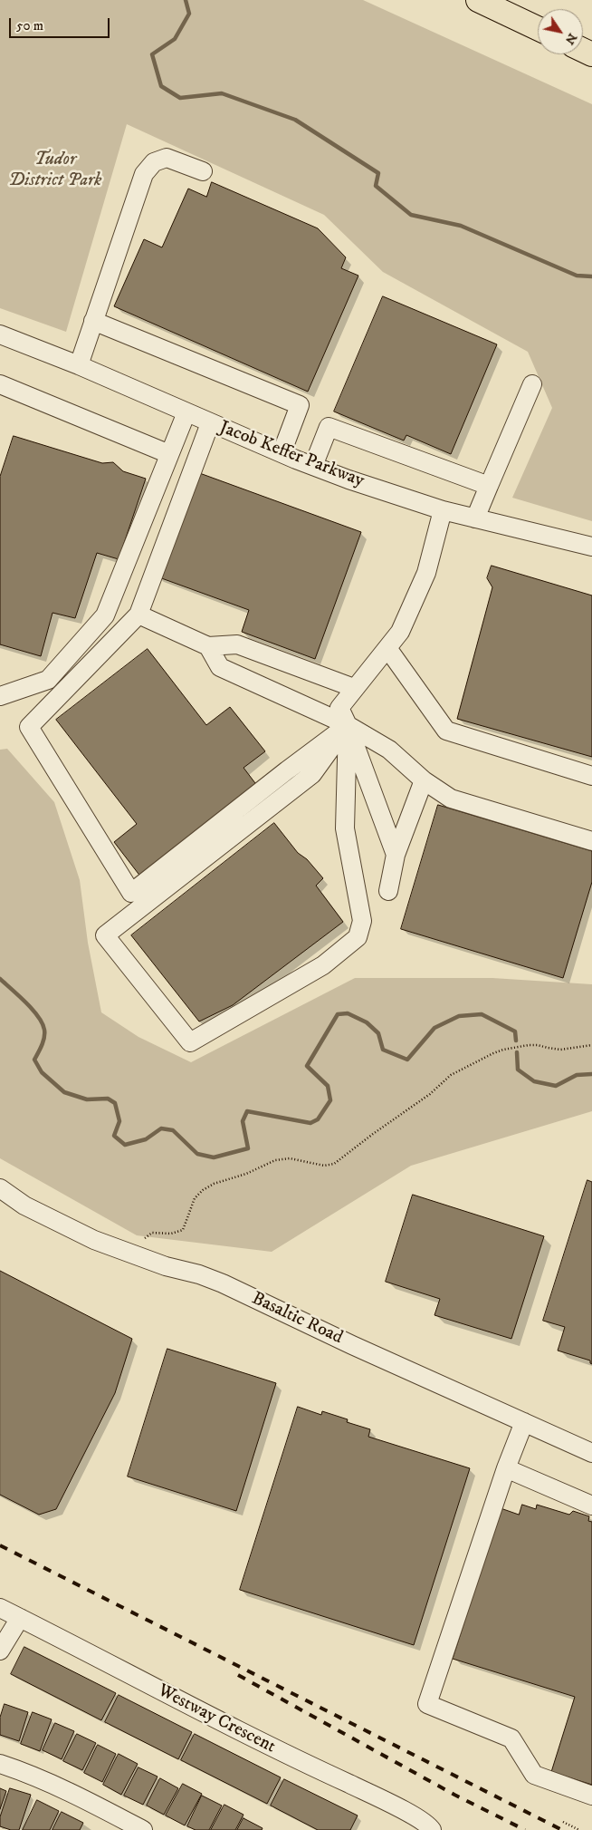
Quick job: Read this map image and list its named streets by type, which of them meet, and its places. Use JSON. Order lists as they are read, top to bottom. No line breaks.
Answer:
{"streets":{"street":["Jacob Keffer Parkway","Basaltic Road","Westway Crescent"]},"parks":["Tudor District Park"],"scale_bar":"50 m","north":"bottom right"}
